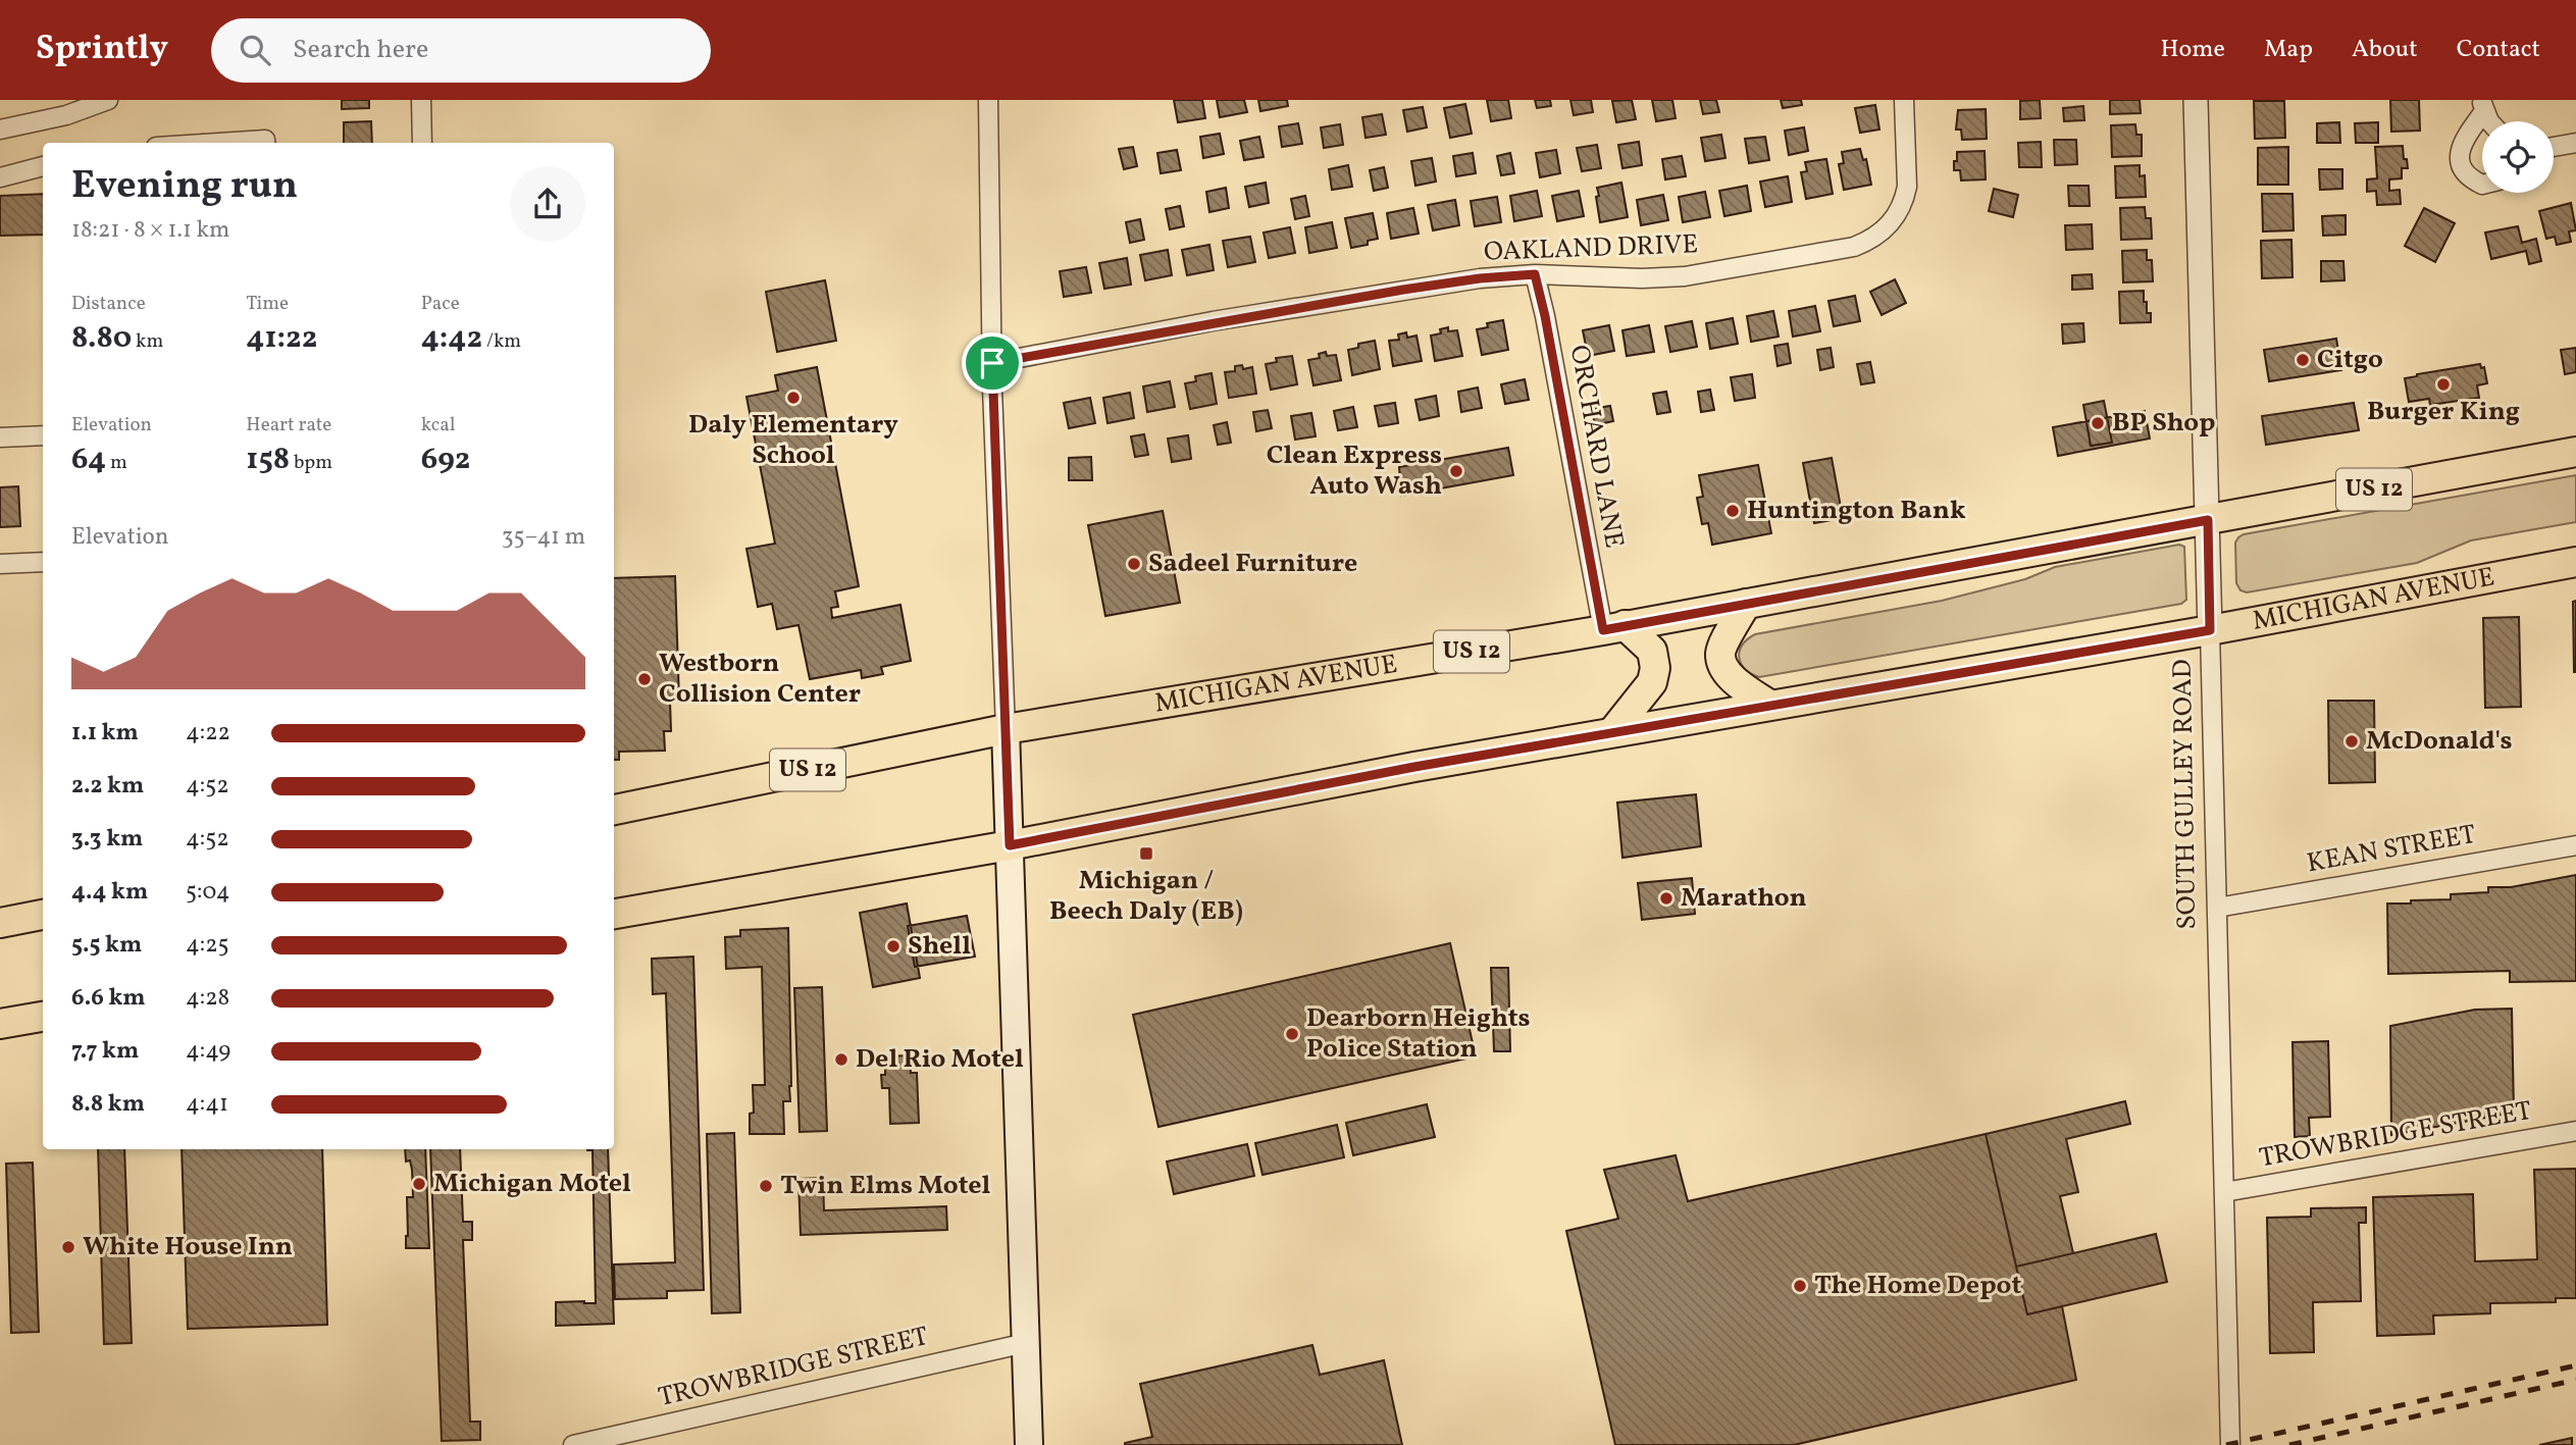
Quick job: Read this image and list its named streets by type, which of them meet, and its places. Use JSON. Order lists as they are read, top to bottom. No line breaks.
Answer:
{"streets":{"main road":["US 12","MICHIGAN AVENUE"],"street":["OAKLAND DRIVE","ORCHARD LANE","SOUTH GULLEY ROAD","KEAN STREET","TROWBRIDGE STREET"]},"crossings":[["OAKLAND DRIVE","ORCHARD LANE"],["ORCHARD LANE","MICHIGAN AVENUE"],["MICHIGAN AVENUE","SOUTH GULLEY ROAD"],["SOUTH GULLEY ROAD","KEAN STREET"],["SOUTH GULLEY ROAD","TROWBRIDGE STREET"]],"places":{"other":["Citgo","Burger King","Daly Elementary School","BP Shop","Clean Express Auto Wash","Huntington Bank","Sadeel Furniture","Westborn Collision Center","McDonald's","Marathon","Shell","Dearborn Heights Police Station","Del Rio Motel","Michigan Motel","Twin Elms Motel","White House Inn","The Home Depot"],"transit":["Michigan / Beech Daly (EB)"]},"page":{"header":"Sprintly","search":"Search here","nav":["Home","Map","About","Contact"],"heading":["Evening run","18:21 · 8 × 1.1 km"],"stats":[["Distance","8.80 km"],["Time","41:22"],["Pace","4:42 /km"],["Elevation","64 m"],["Heart rate","158 bpm"],["kcal","692"]],"chart":["Elevation","35–41 m"],"list":[{"name":"1.1 km","note":"4:22"},{"name":"2.2 km","note":"4:52"},{"name":"3.3 km","note":"4:52"},{"name":"4.4 km","note":"5:04"},{"name":"5.5 km","note":"4:25"},{"name":"6.6 km","note":"4:28"},{"name":"7.7 km","note":"4:49"},{"name":"8.8 km","note":"4:41"}]}}
